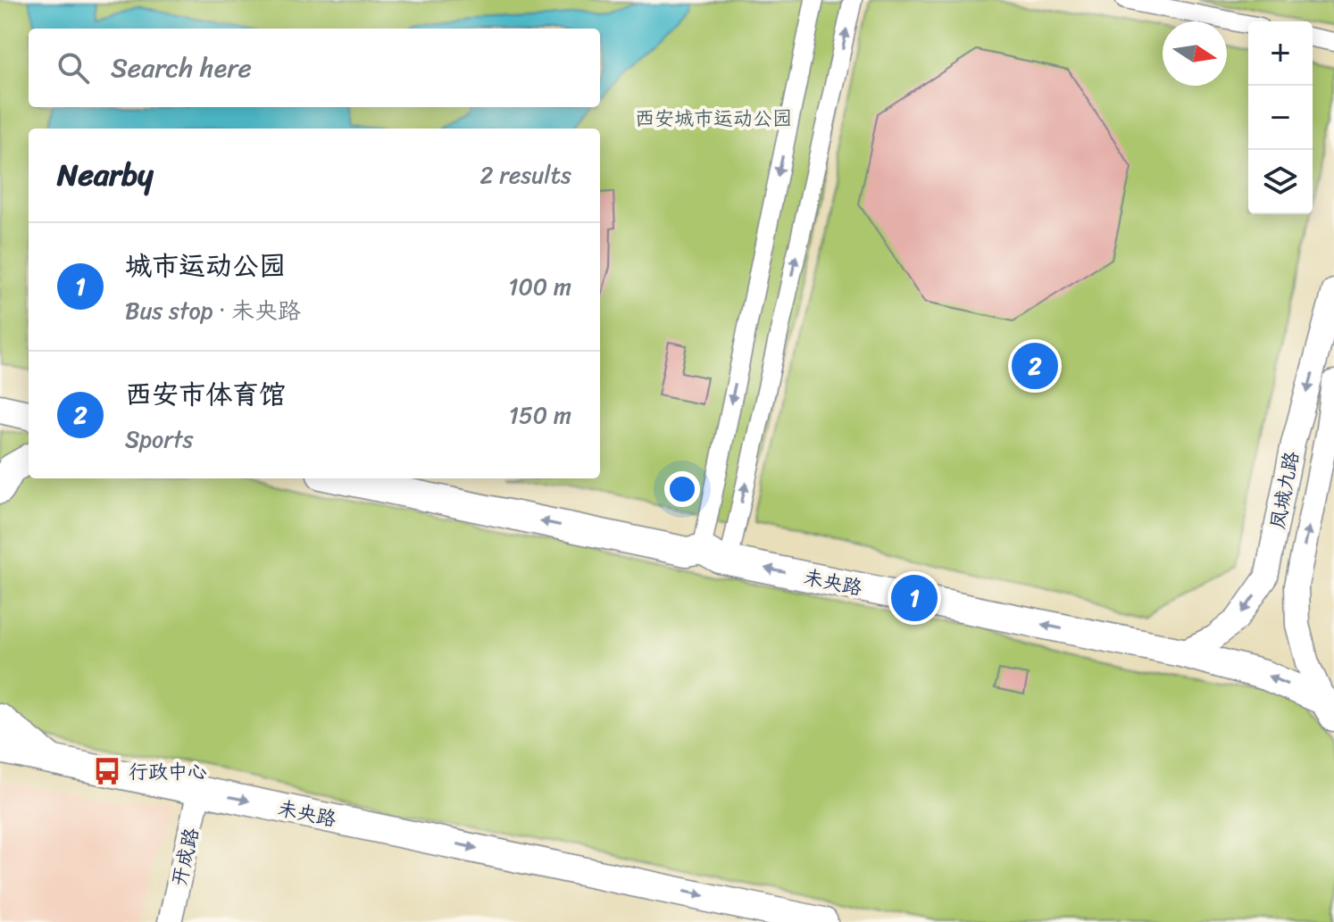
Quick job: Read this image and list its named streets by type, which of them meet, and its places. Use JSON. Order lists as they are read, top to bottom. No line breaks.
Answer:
{"streets":{"main road":["未央路"],"street":["凤城九路","开成路"]},"crossings":[["凤城九路","未央路"],["未央路","开成路"]],"parks":["西安城市运动公园"],"places":{"bus stop":["行政中心"]},"north":"right","page":{"map_buttons":["+","−"],"search":"Search here","heading":["Nearby","2 results"],"list":[{"mark":"1","name":"城市运动公园","note":"Bus stop · 未央路","value":"100 m"},{"mark":"2","name":"西安市体育馆","note":"Sports","value":"150 m"}],"pins":["2","1"]}}
